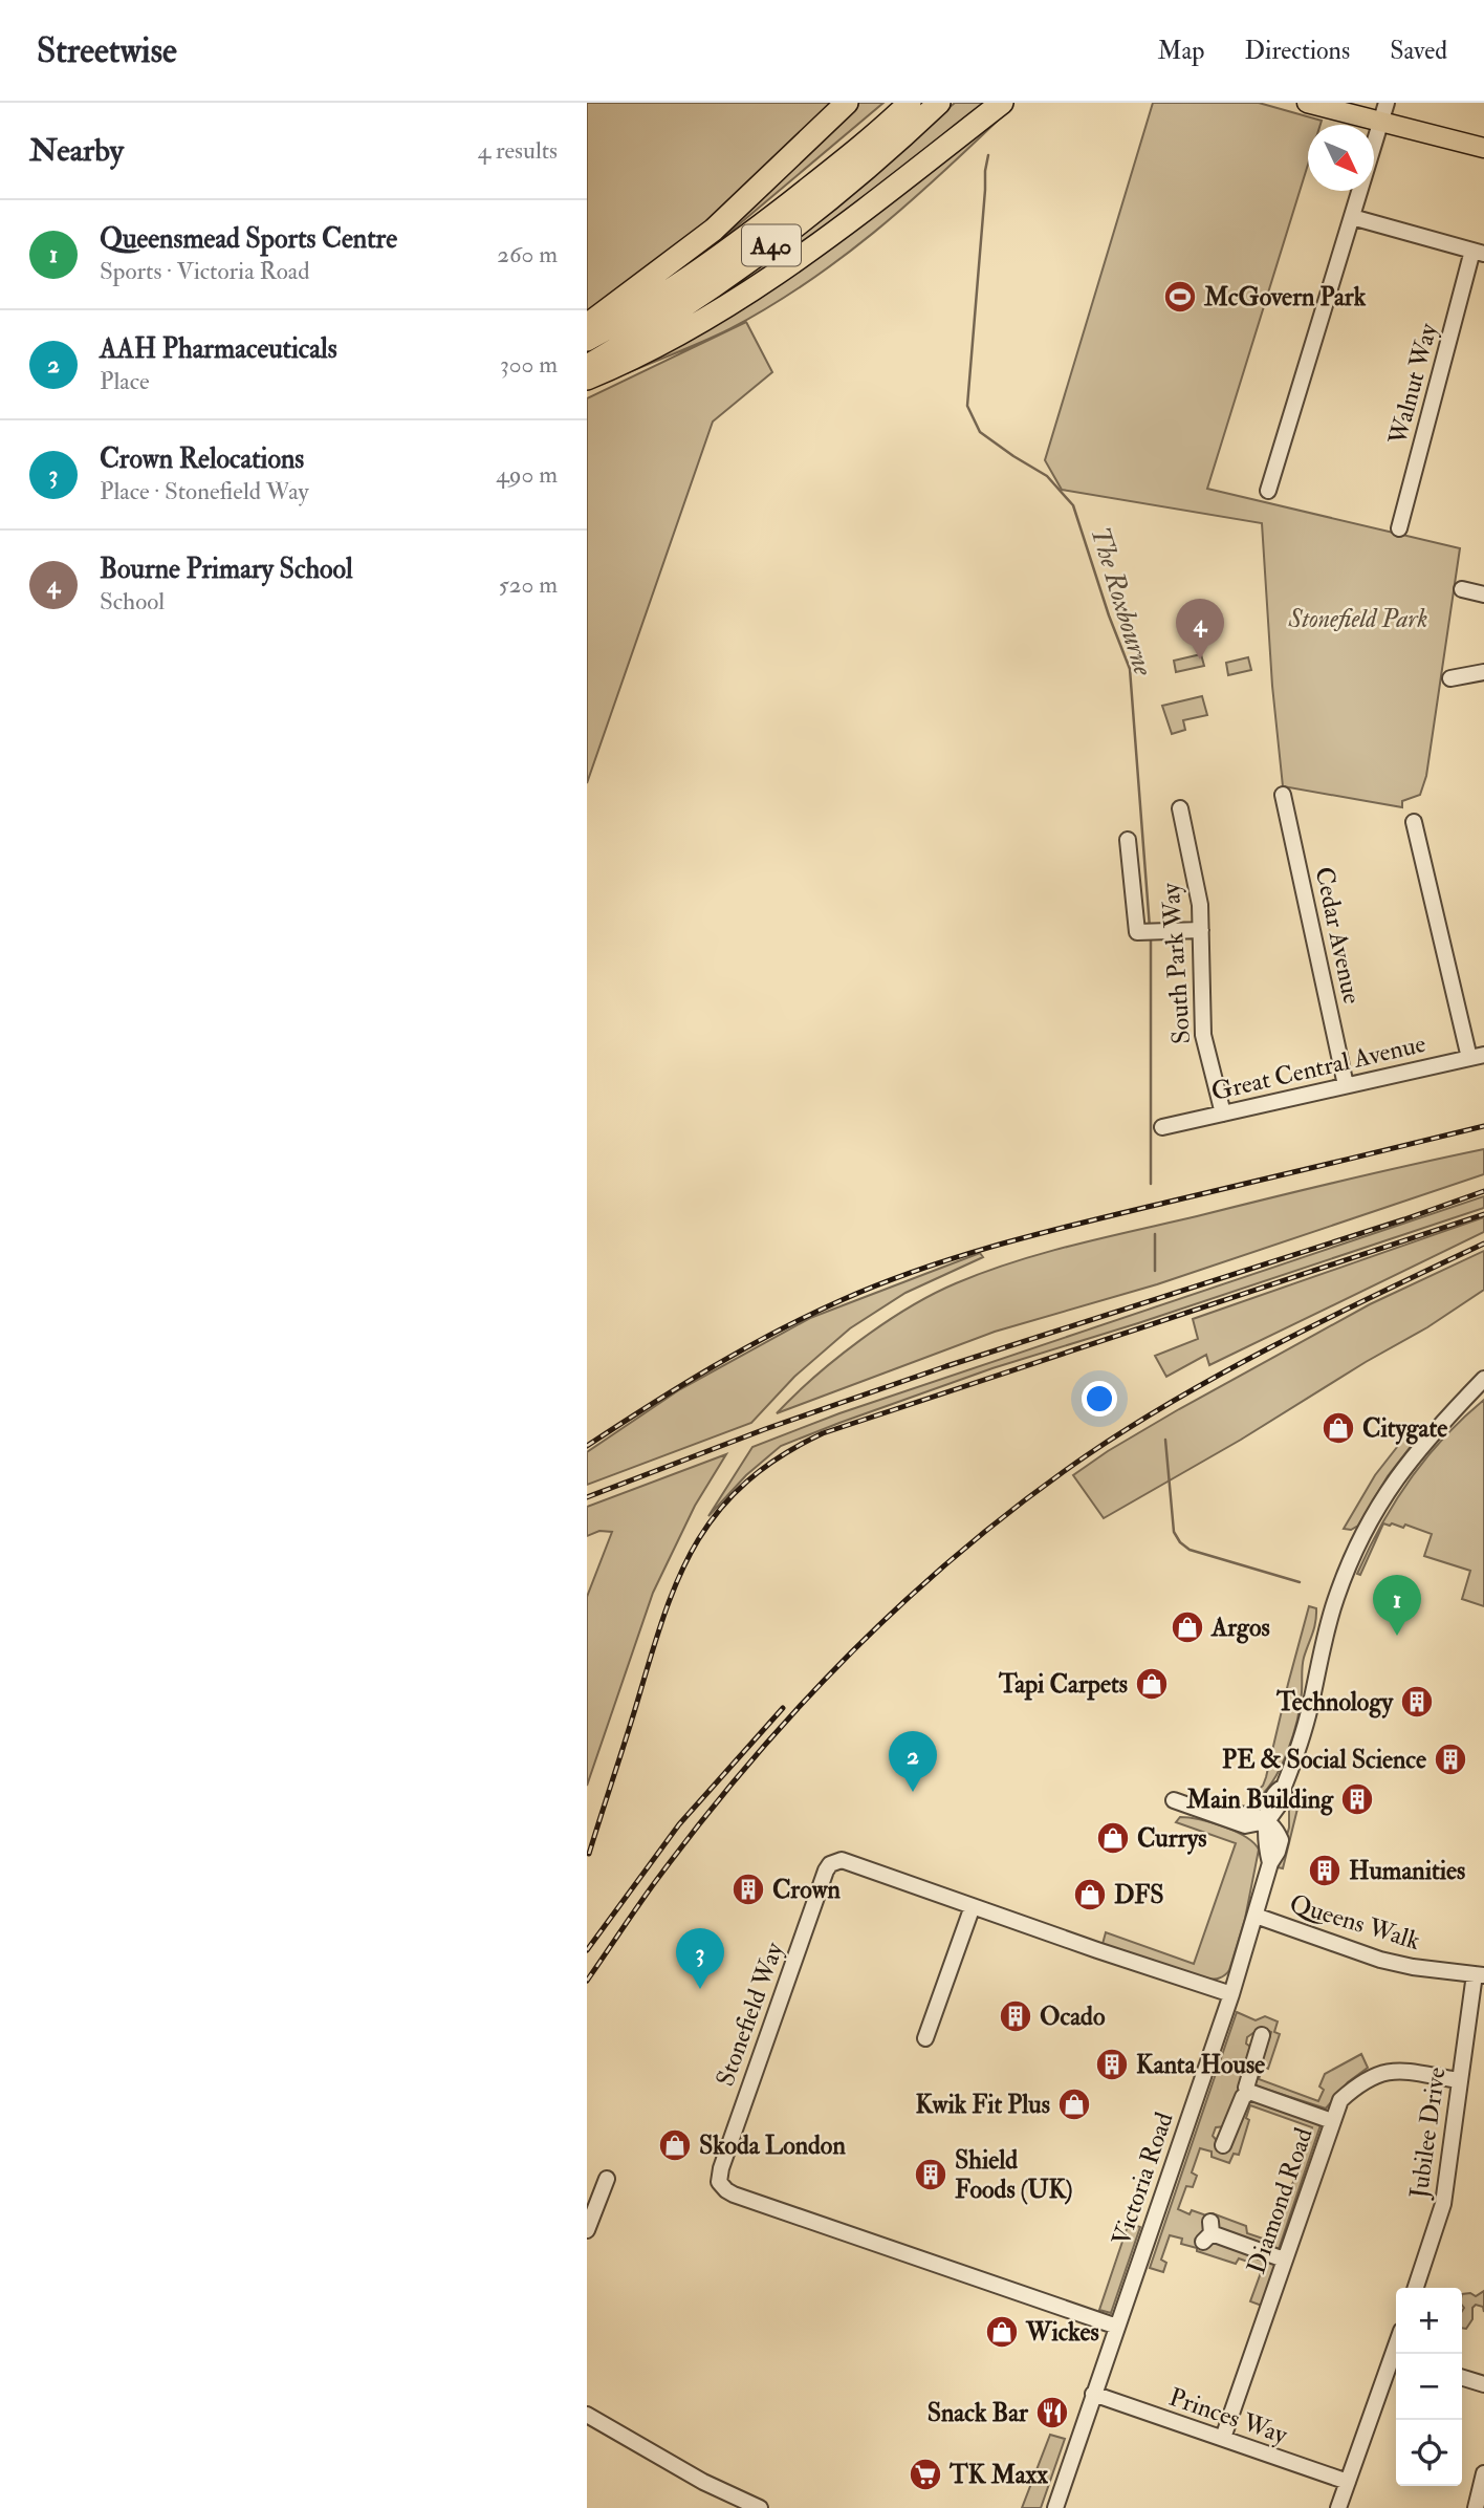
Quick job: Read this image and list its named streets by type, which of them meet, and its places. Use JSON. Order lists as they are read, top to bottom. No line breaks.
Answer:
{"streets":{"highway":["A40"],"street":["Walnut Way","Cedar Avenue","South Park Way","Great Central Avenue","Queens Walk","Stonefield Way","Jubilee Drive","Victoria Road","Diamond Road","Princes Way"]},"crossings":[["Cedar Avenue","Great Central Avenue"],["South Park Way","Great Central Avenue"],["Queens Walk","Jubilee Drive"],["Queens Walk","Victoria Road"],["Stonefield Way","Victoria Road"],["Jubilee Drive","Diamond Road"],["Victoria Road","Princes Way"],["Diamond Road","Princes Way"]],"water":["The Roxbourne"],"parks":["Stonefield Park"],"places":{"sports":["McGovern Park"],"shop":["Citygate","Argos","Tapi Carpets","Currys","DFS","Kwik Fit Plus","Skoda London","Wickes"],"building":["Technology","PE & Social Science","Main Building","Humanities","Crown","Ocado","Kanta House","Shield Foods (UK)"],"restaurant":["Snack Bar"],"supermarket":["TK Maxx"]},"north":"bottom right","page":{"header":"Streetwise","nav":["Map","Directions","Saved"],"heading":["Nearby","4 results"],"list":[{"mark":"1","name":"Queensmead Sports Centre","note":"Sports · Victoria Road","value":"260 m"},{"mark":"2","name":"AAH Pharmaceuticals","note":"Place","value":"300 m"},{"mark":"3","name":"Crown Relocations","note":"Place · Stonefield Way","value":"490 m"},{"mark":"4","name":"Bourne Primary School","note":"School","value":"520 m"}],"pins":["4","1","2","3"],"map_buttons":["+","−"]}}
